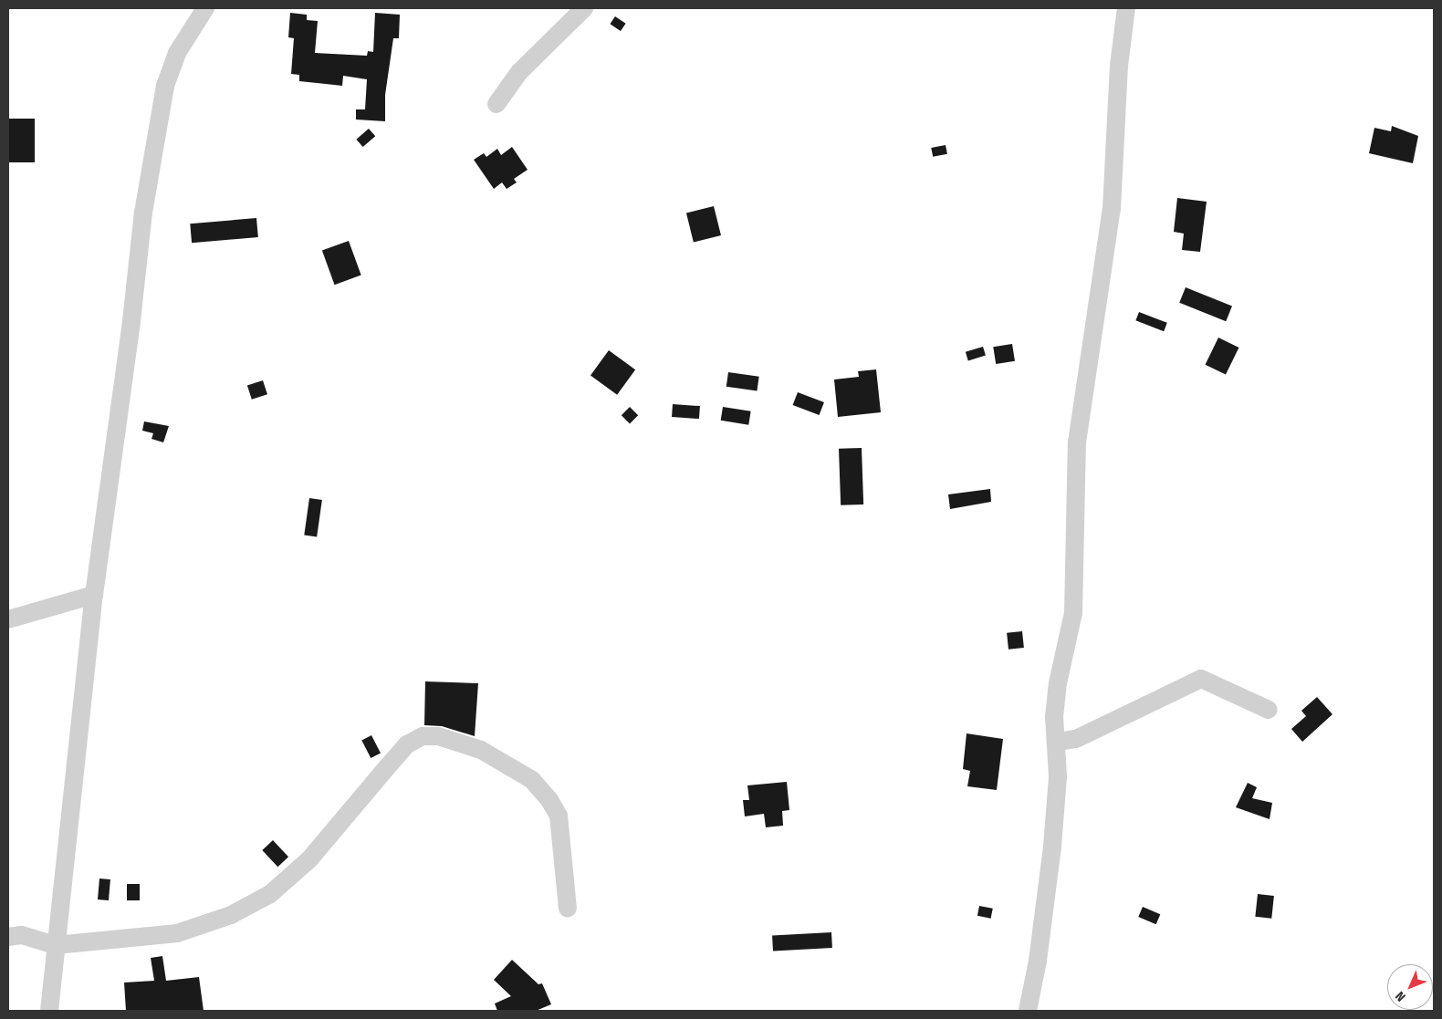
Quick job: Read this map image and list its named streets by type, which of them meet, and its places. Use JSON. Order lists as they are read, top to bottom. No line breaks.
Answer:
{"north":"bottom left"}
